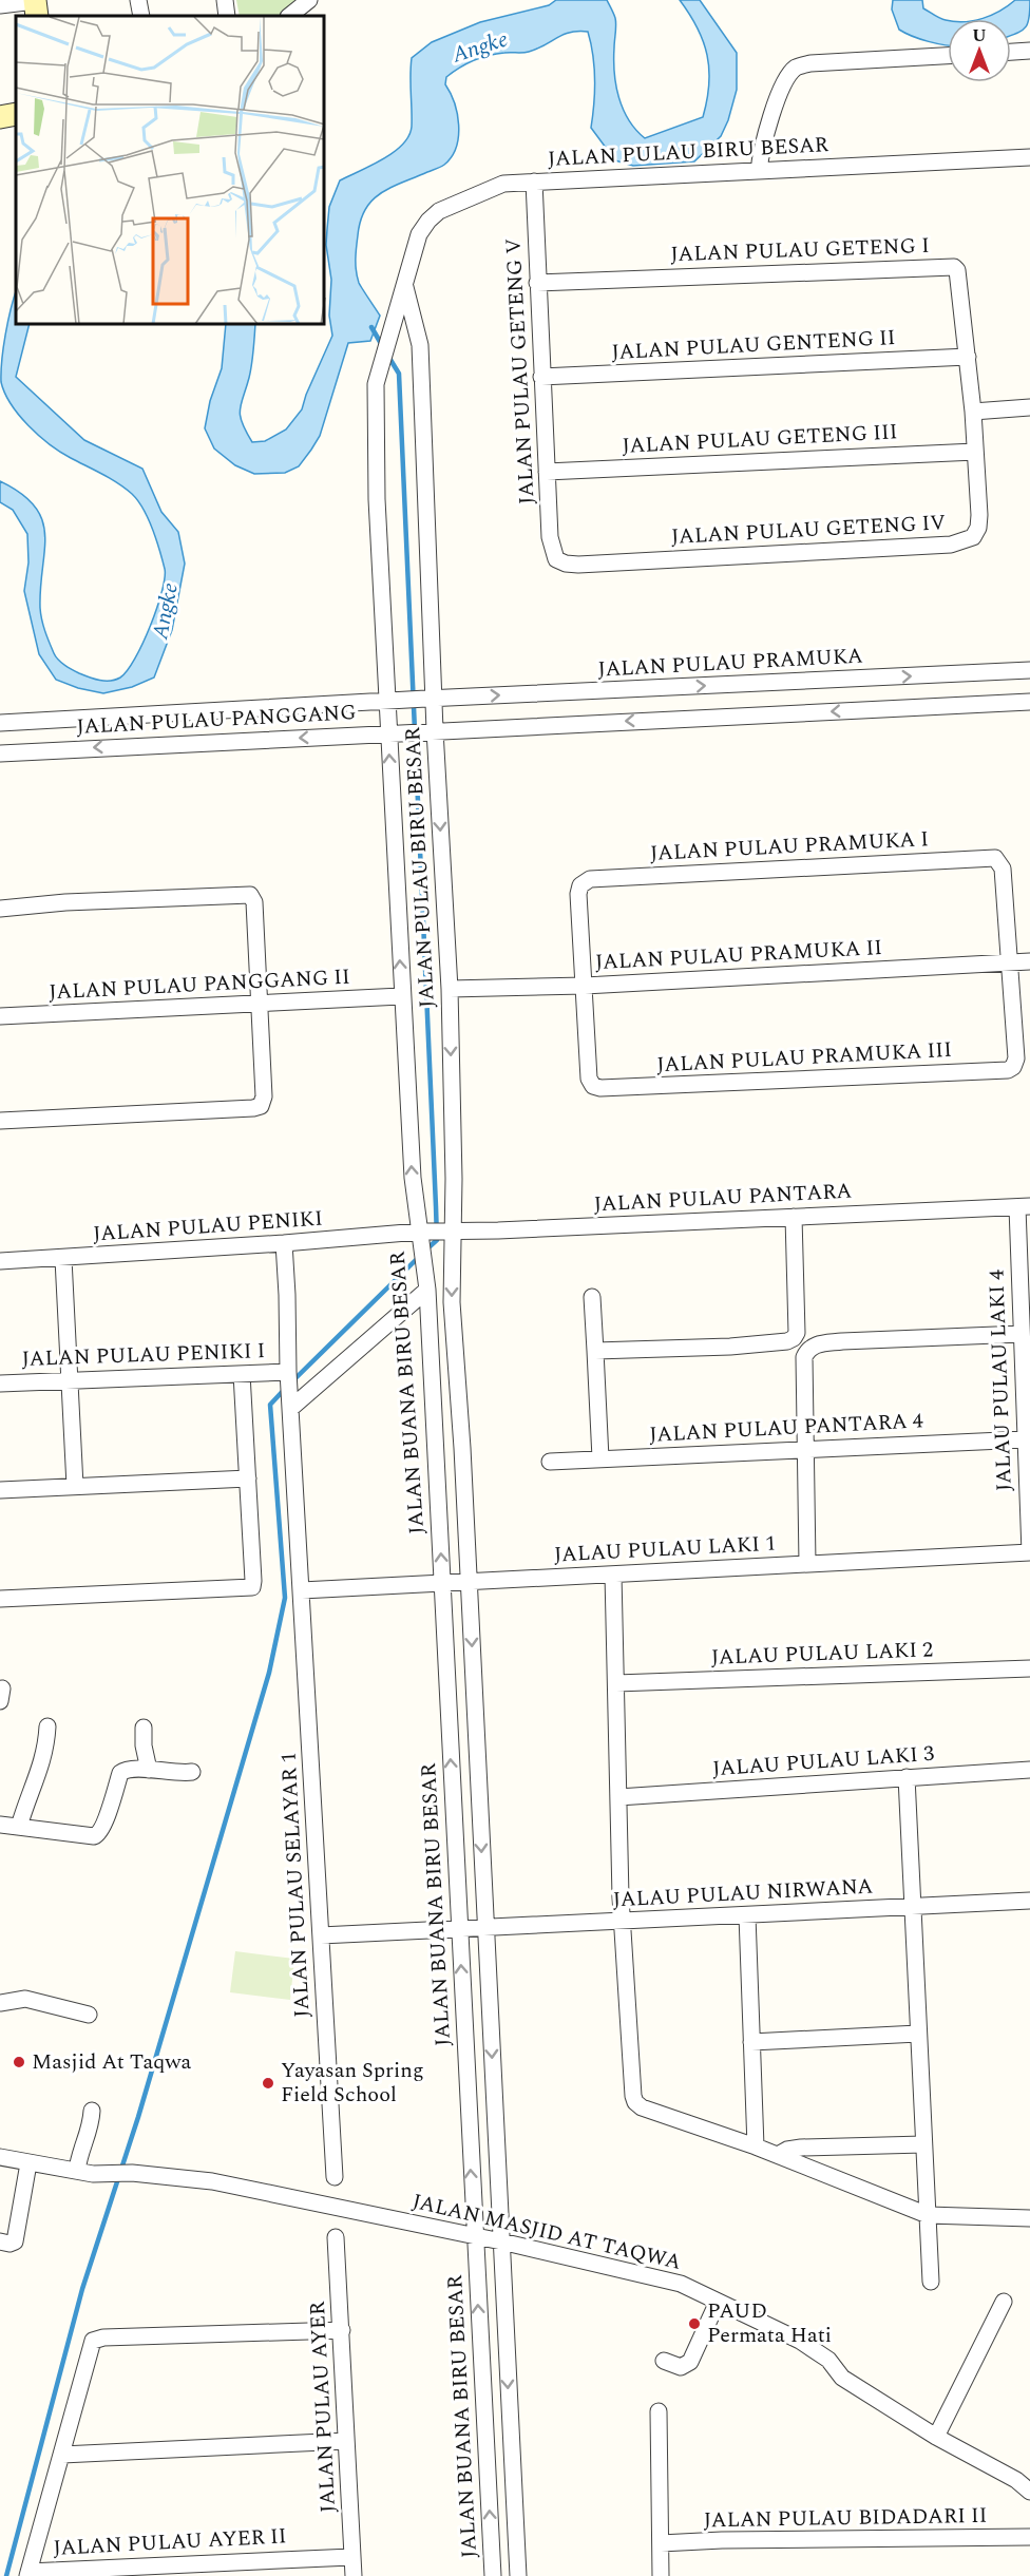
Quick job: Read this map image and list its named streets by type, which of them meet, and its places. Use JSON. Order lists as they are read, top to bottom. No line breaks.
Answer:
{"streets":{"street":["JALAN PULAU BIRU BESAR","JALAN PULAU GETENG I","JALAN PULAU GENTENG II","JALAN PULAU GETENG V","JALAN PULAU GETENG III","JALAN PULAU GETENG IV","JALAN PULAU PRAMUKA","JALAN PULAU PANGGANG","JALAN PULAU PRAMUKA I","JALAN PULAU PRAMUKA II","JALAN PULAU PANGGANG II","JALAN PULAU PRAMUKA III","JALAN PULAU PANTARA","JALAN PULAU PENIKI","JALAN PULAU PENIKI I","JALAU PULAU LAKI 4","JALAN BUANA BIRU BESAR","JALAN PULAU PANTARA 4","JALAU PULAU LAKI 1","JALAU PULAU LAKI 2","JALAU PULAU LAKI 3","JALAN PULAU SELAYAR 1","JALAU PULAU NIRWANA","JALAN MASJID AT TAQWA","JALAN PULAU AYER","JALAN PULAU BIDADARI II","JALAN PULAU AYER II"]},"crossings":[["JALAN PULAU BIRU BESAR","JALAN PULAU GETENG V"],["JALAN PULAU BIRU BESAR","JALAN PULAU PRAMUKA"],["JALAN PULAU BIRU BESAR","JALAN PULAU PANGGANG"],["JALAN PULAU BIRU BESAR","JALAN PULAU PRAMUKA II"],["JALAN PULAU BIRU BESAR","JALAN PULAU PANGGANG II"],["JALAN PULAU BIRU BESAR","JALAN PULAU PANTARA"],["JALAN PULAU BIRU BESAR","JALAN PULAU PENIKI"],["JALAN PULAU BIRU BESAR","JALAN BUANA BIRU BESAR"],["JALAN PULAU BIRU BESAR","JALAU PULAU LAKI 1"],["JALAN PULAU GETENG I","JALAN PULAU GENTENG II"],["JALAN PULAU GETENG I","JALAN PULAU GETENG V"],["JALAN PULAU GETENG I","JALAN PULAU GETENG IV"],["JALAN PULAU GENTENG II","JALAN PULAU GETENG V"],["JALAN PULAU GETENG V","JALAN PULAU GETENG III"],["JALAN PULAU GETENG V","JALAN PULAU GETENG IV"],["JALAN PULAU GETENG III","JALAN PULAU GETENG IV"],["JALAN PULAU PRAMUKA","JALAN PULAU PANGGANG"],["JALAN PULAU PRAMUKA I","JALAN PULAU PRAMUKA II"],["JALAN PULAU PRAMUKA I","JALAN PULAU PRAMUKA III"],["JALAN PULAU PRAMUKA II","JALAN PULAU PRAMUKA III"],["JALAN PULAU PANTARA","JALAN PULAU PENIKI"],["JALAN PULAU PANTARA","JALAU PULAU LAKI 4"],["JALAN PULAU PANTARA","JALAN BUANA BIRU BESAR"],["JALAN PULAU PENIKI","JALAN BUANA BIRU BESAR"],["JALAN PULAU PENIKI","JALAN PULAU SELAYAR 1"],["JALAN PULAU PENIKI I","JALAN PULAU SELAYAR 1"],["JALAU PULAU LAKI 4","JALAN PULAU PANTARA 4"],["JALAU PULAU LAKI 4","JALAU PULAU LAKI 1"],["JALAN BUANA BIRU BESAR","JALAU PULAU LAKI 1"],["JALAN BUANA BIRU BESAR","JALAU PULAU NIRWANA"],["JALAN BUANA BIRU BESAR","JALAN MASJID AT TAQWA"],["JALAU PULAU LAKI 1","JALAN PULAU SELAYAR 1"],["JALAN PULAU SELAYAR 1","JALAU PULAU NIRWANA"],["JALAN PULAU AYER","JALAN PULAU AYER II"]],"water":["Angke"],"places":["Masjid At Taqwa","Yayasan Spring Field School","PAUD Permata Hati"],"north":"top"}
